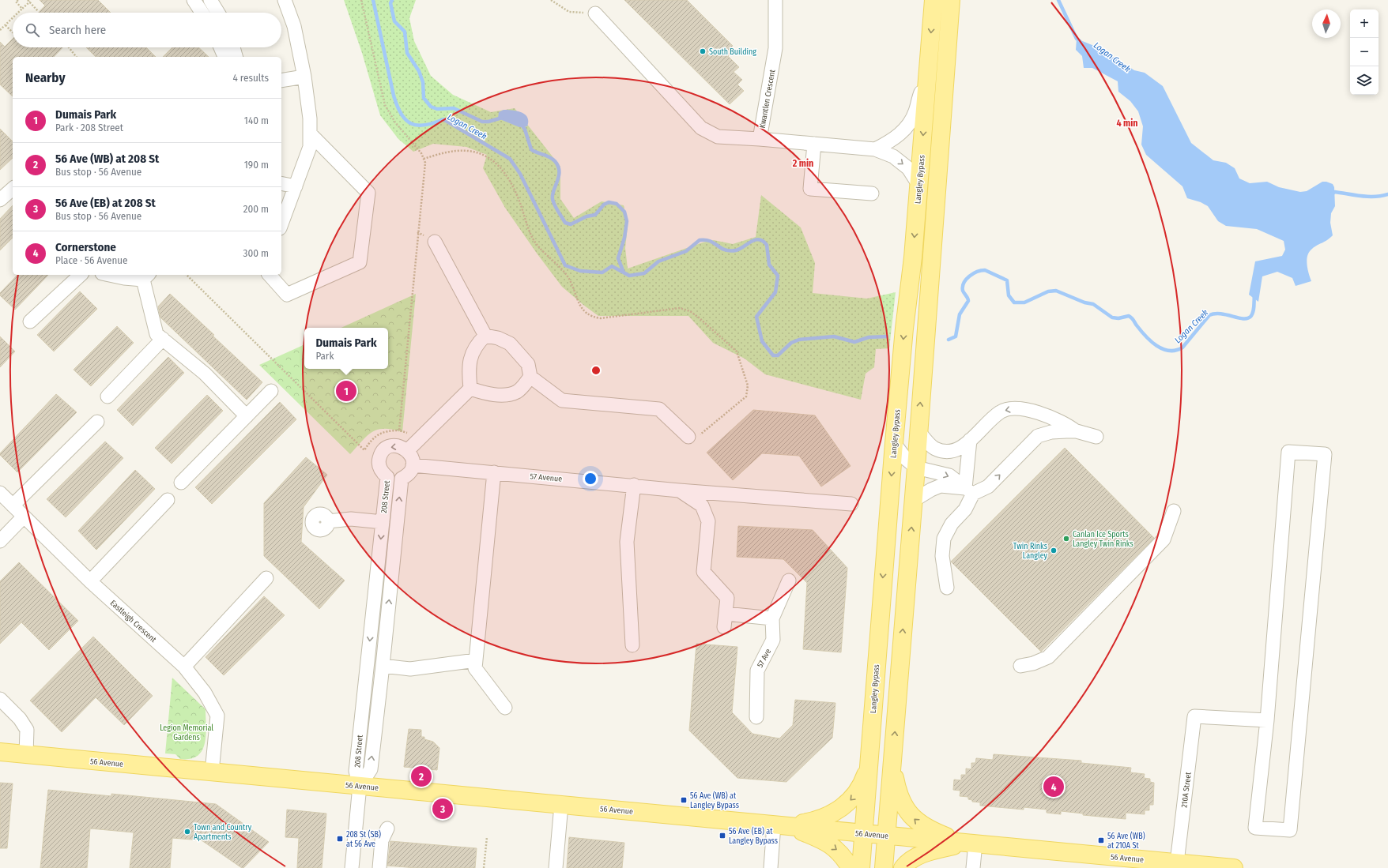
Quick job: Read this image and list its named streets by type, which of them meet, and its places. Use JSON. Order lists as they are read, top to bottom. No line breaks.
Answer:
{"streets":{"main road":["Langley Bypass","56 Avenue"],"street":["Kwantlen Crescent","57 Avenue","208 Street","Eastleigh Crescent","57 Ave","210A Street"]},"crossings":[["Kwantlen Crescent","Langley Bypass"],["Langley Bypass","56 Avenue"],["57 Avenue","208 Street"],["208 Street","56 Avenue"],["Eastleigh Crescent","56 Avenue"],["56 Avenue","210A Street"]],"water":["Logan Creek"],"parks":["Legion Memorial Gardens"],"places":{"other":["South Building","Canlan Ice Sports Langley Twin Rinks","Twin Rinks Langley","Town and Country Apartments"],"transit":["56 Ave (WB) at Langley Bypass","56 Ave (EB) at Langley Bypass","208 St (SB) at 56 Ave","56 Ave (WB) at 210A St"]},"north":"top","page":{"map_buttons":["+","−"],"search":"Search here","heading":["Nearby","4 results"],"list":[{"mark":"1","name":"Dumais Park","note":"Park · 208 Street","value":"140 m"},{"mark":"2","name":"56 Ave (WB) at 208 St","note":"Bus stop · 56 Avenue","value":"190 m"},{"mark":"3","name":"56 Ave (EB) at 208 St","note":"Bus stop · 56 Avenue","value":"200 m"},{"mark":"4","name":"Cornerstone","note":"Place · 56 Avenue","value":"300 m"}],"popup":["Dumais Park","Park"],"pins":["1","2","4","3"]},"rings":["4 min","2 min"]}
